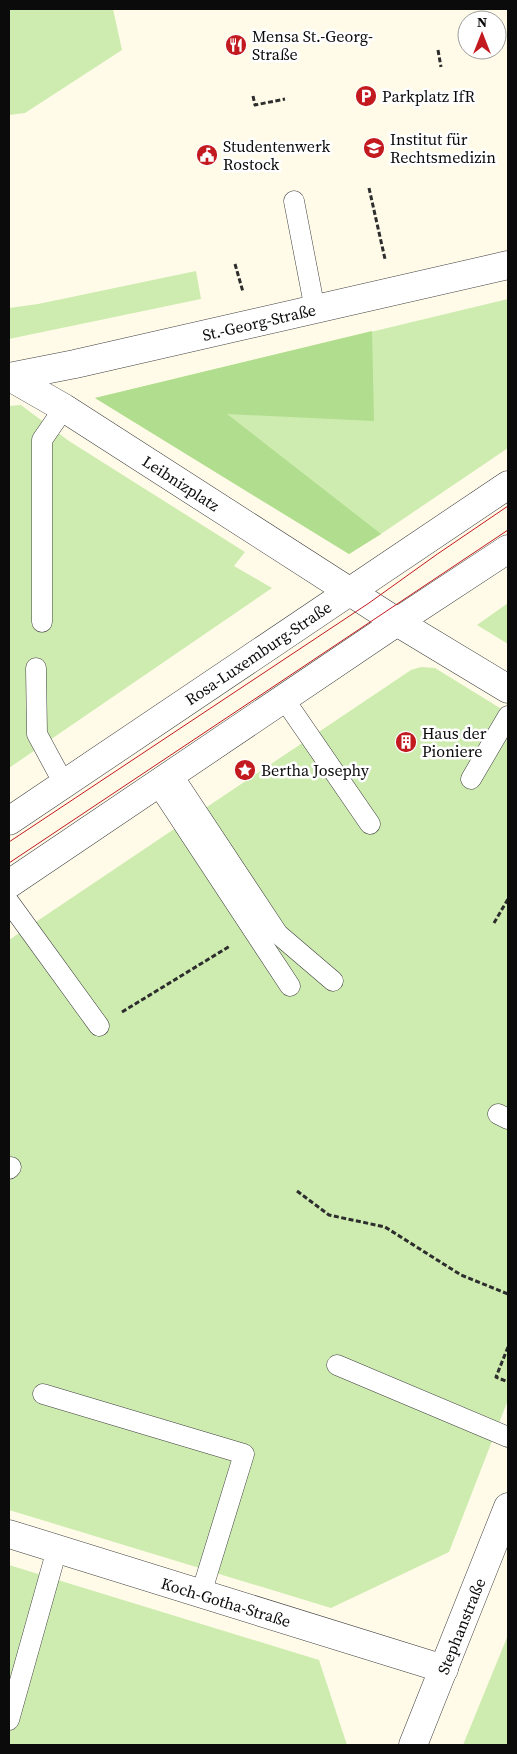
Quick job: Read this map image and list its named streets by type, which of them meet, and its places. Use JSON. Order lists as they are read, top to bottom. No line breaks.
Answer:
{"streets":{"street":["St.-Georg-Straße","Leibnizplatz","Rosa-Luxemburg-Straße","Koch-Gotha-Straße","Stephanstraße"]},"crossings":[["St.-Georg-Straße","Leibnizplatz"],["Leibnizplatz","Rosa-Luxemburg-Straße"],["Koch-Gotha-Straße","Stephanstraße"]],"places":{"restaurant":["Mensa St.-Georg- Straße"],"parking":["Parkplatz IfR"],"school or university":["Institut für Rechtsmedizin"],"public building":["Studentenwerk Rostock"],"building":["Haus der Pioniere"],"place":["Bertha Josephy"]},"north":"top"}
